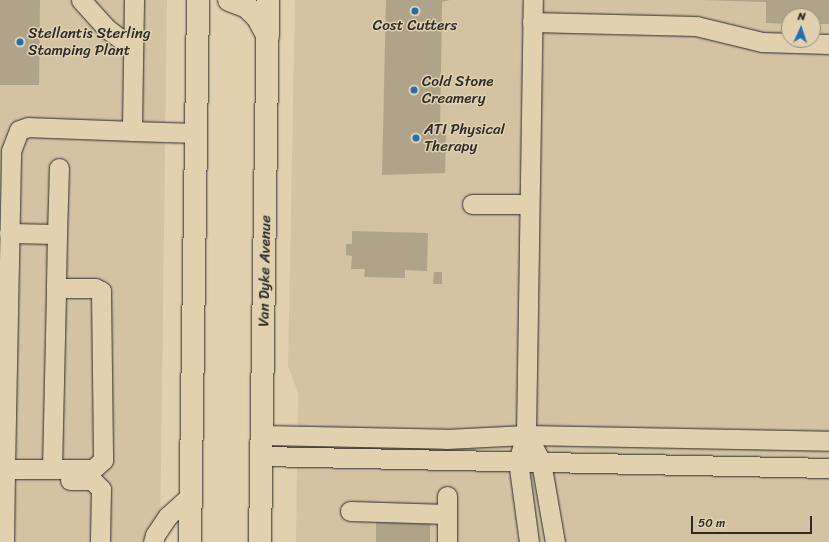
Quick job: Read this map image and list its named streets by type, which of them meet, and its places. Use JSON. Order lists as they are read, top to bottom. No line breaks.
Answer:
{"streets":{"main road":["Van Dyke Avenue"]},"places":["Cost Cutters","Stellantis Sterling Stamping Plant","Cold Stone Creamery","ATI Physical Therapy"],"scale_bar":"50 m","north":"top"}
